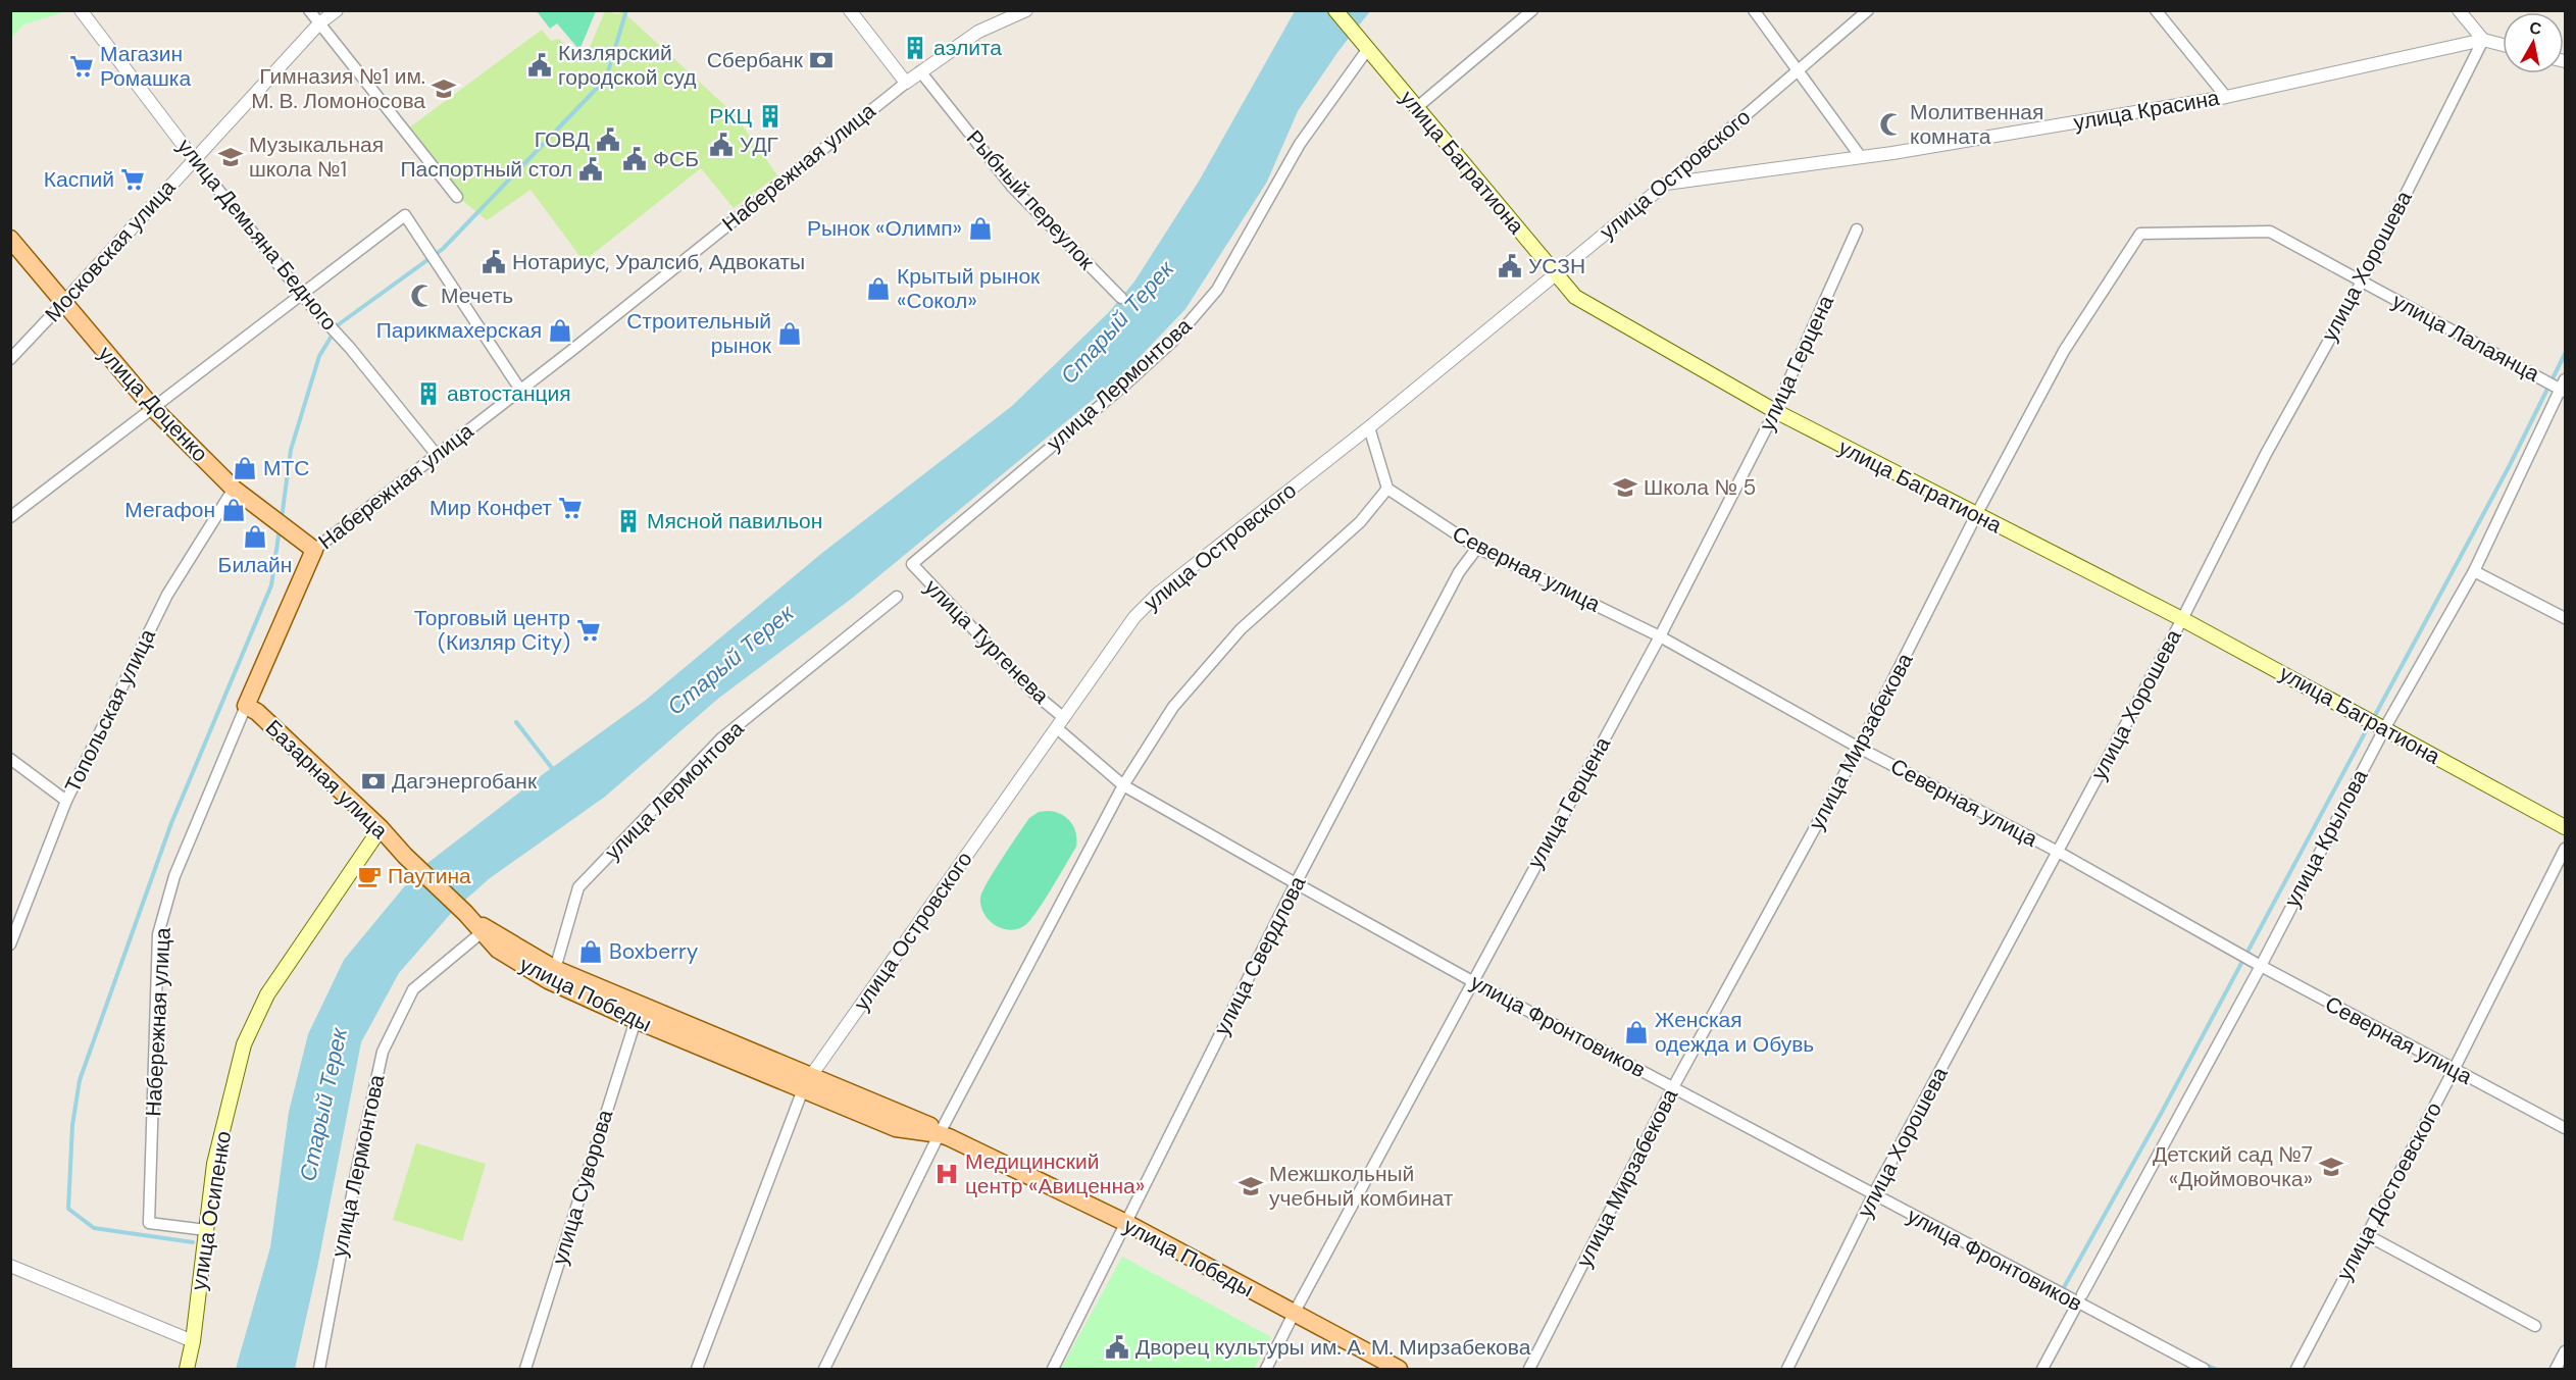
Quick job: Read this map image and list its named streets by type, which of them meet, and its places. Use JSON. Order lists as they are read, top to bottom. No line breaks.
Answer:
{"streets":{"main road":["улица Багратиона","Набережная улица","улица Доценко","Базарная улица","улица Победы","улица Осипенко"],"street":["улица Красина","улица Островского","Рыбный переулок","улица Демьяна Бедного","Московская улица","улица Хорошева","улица Лалаянца","улица Герцена","улица Лермонтова","Северная улица","улица Тургенева","Топольская улица","улица Мирзабекова","улица Крылова","улица Свердлова","улица Фронтовиков","улица Суворова","улица Достоевского"]},"crossings":[["улица Красина","улица Островского"],["улица Красина","улица Хорошева"],["улица Багратиона","улица Островского"],["улица Багратиона","улица Хорошева"],["улица Багратиона","улица Герцена"],["улица Багратиона","улица Лермонтова"],["улица Багратиона","улица Мирзабекова"],["улица Багратиона","улица Крылова"],["Набережная улица","Рыбный переулок"],["Набережная улица","улица Демьяна Бедного"],["Набережная улица","улица Доценко"],["Набережная улица","Базарная улица"],["Набережная улица","улица Осипенко"],["улица Островского","улица Тургенева"],["улица Островского","улица Победы"],["улица Островского","улица Фронтовиков"],["улица Демьяна Бедного","Московская улица"],["Московская улица","улица Доценко"],["улица Хорошева","улица Лалаянца"],["улица Хорошева","Северная улица"],["улица Хорошева","улица Фронтовиков"],["улица Лалаянца","улица Мирзабекова"],["улица Лалаянца","улица Крылова"],["улица Герцена","Северная улица"],["улица Герцена","улица Победы"],["улица Герцена","улица Фронтовиков"],["улица Лермонтова","улица Тургенева"],["улица Лермонтова","улица Победы"],["улица Доценко","Топольская улица"],["Северная улица","улица Мирзабекова"],["Северная улица","улица Крылова"],["Северная улица","улица Свердлова"],["Северная улица","улица Достоевского"],["улица Тургенева","улица Фронтовиков"],["улица Мирзабекова","улица Фронтовиков"],["Базарная улица","улица Победы"],["Базарная улица","улица Осипенко"],["улица Крылова","улица Фронтовиков"],["улица Свердлова","улица Победы"],["улица Свердлова","улица Фронтовиков"],["улица Победы","улица Суворова"]],"water":["Старый Терек"],"places":{"building":["аэлита","РКЦ","автостанция","Мясной павильон"],"bank":["Сбербанк","Дагэнергобанк"],"public building":["Кизлярский городской суд","ГОВД","УДГ","ФСБ","Паспортный стол","Нотариус, Уралсиб, Адвокаты","УСЗН","Дворец культуры им. А. М. Мирзабекова"],"supermarket":["Магазин Ромашка","Каспий","Мир Конфет","Торговый центр (Кизляр City)"],"school or university":["Гимназия №1 им. М. В. Ломоносова","Музыкальная школа №1","Школа № 5","Детский сад №7 «Дюймовочка»","Межшкольный учебный комбинат"],"mosque":["Молитвенная комната","Мечеть"],"shop":["Рынок «Олимп»","Крытый рынок «Сокол»","Парикмахерская","Строительный рынок","МТС","Мегафон","Билайн","Boxberry","Женская одежда и Обувь"],"cafe":["Паутина"],"hospital":["Медицинский центр «Авиценна»"]},"north":"top"}
